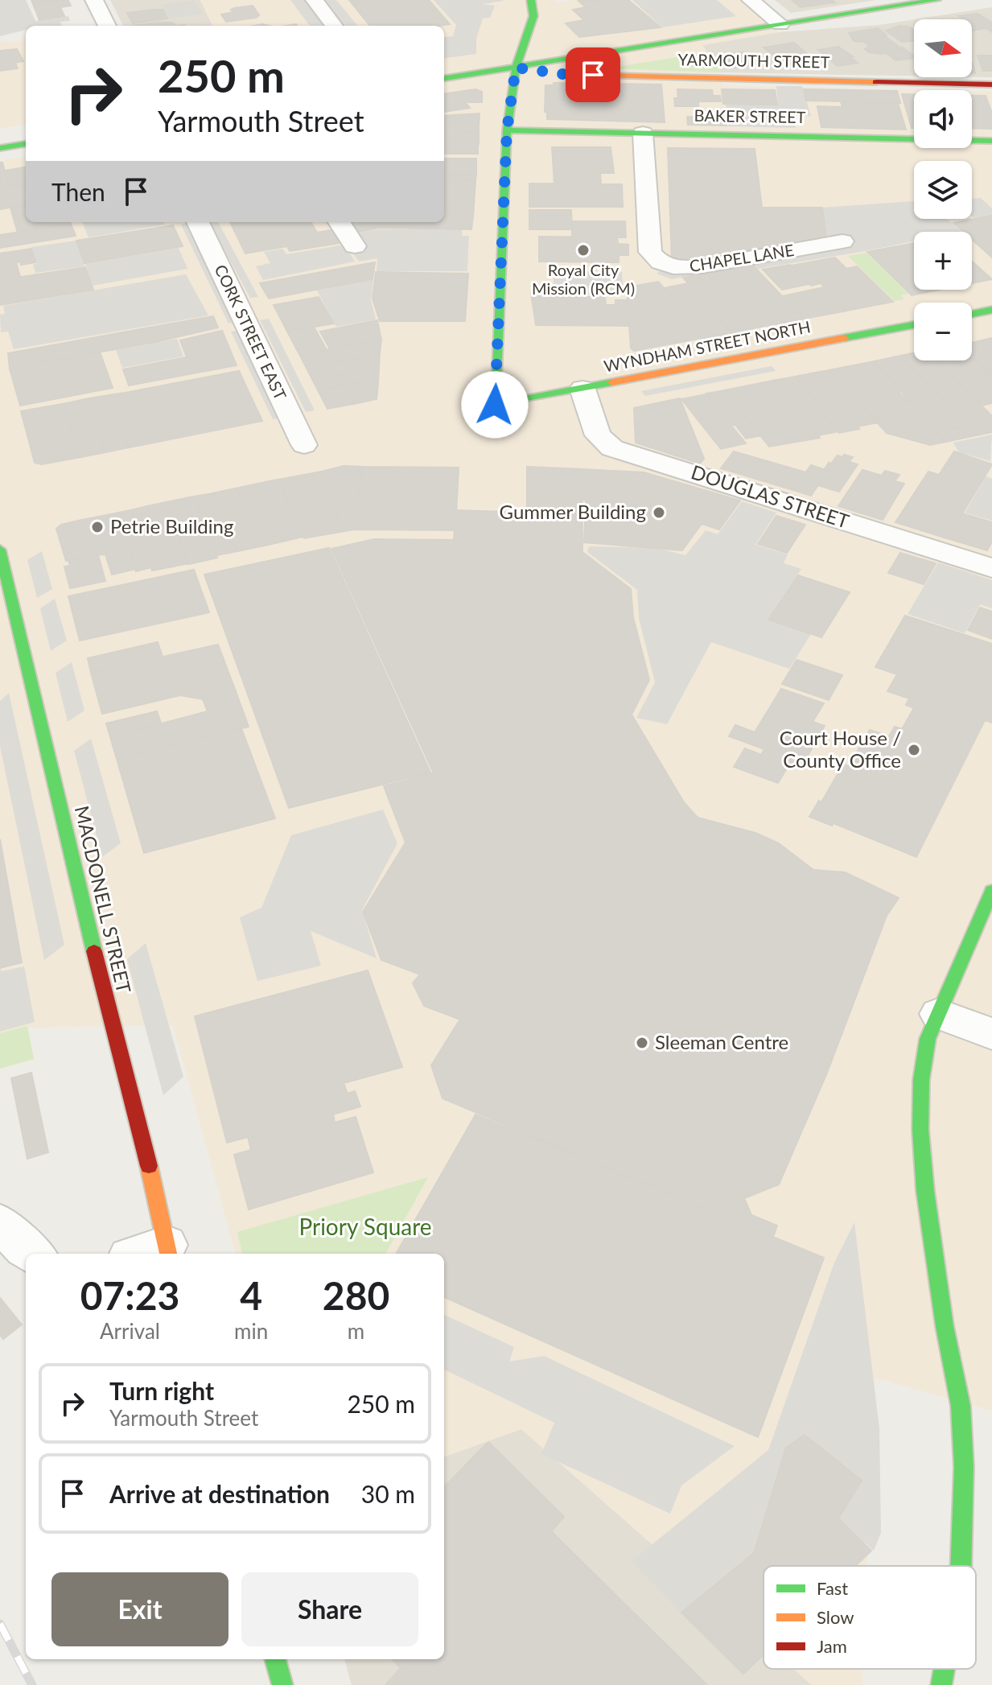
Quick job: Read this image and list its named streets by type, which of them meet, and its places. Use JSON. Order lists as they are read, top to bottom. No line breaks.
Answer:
{"streets":{"street":["YARMOUTH STREET","BAKER STREET","CHAPEL LANE","CORK STREET EAST","WYNDHAM STREET NORTH","DOUGLAS STREET","MACDONELL STREET"]},"crossings":[["BAKER STREET","CHAPEL LANE"],["BAKER STREET","WYNDHAM STREET NORTH"],["WYNDHAM STREET NORTH","DOUGLAS STREET"]],"parks":["Priory Square"],"places":["Royal City Mission (RCM)","Gummer Building","Petrie Building","Court House / County Office","Sleeman Centre"],"legend":["Fast","Slow","Jam"],"north":"right","page":{"map_buttons":["+","−"],"turn":["250 m","Yarmouth Street"],"then":"Then","eta":["07:23","Arrival","4","min","280","m"],"list":[{"name":"Turn right","note":"Yarmouth Street","value":"250 m"},{"name":"Arrive at destination","value":"30 m"}],"buttons":["Exit","Share"]}}
